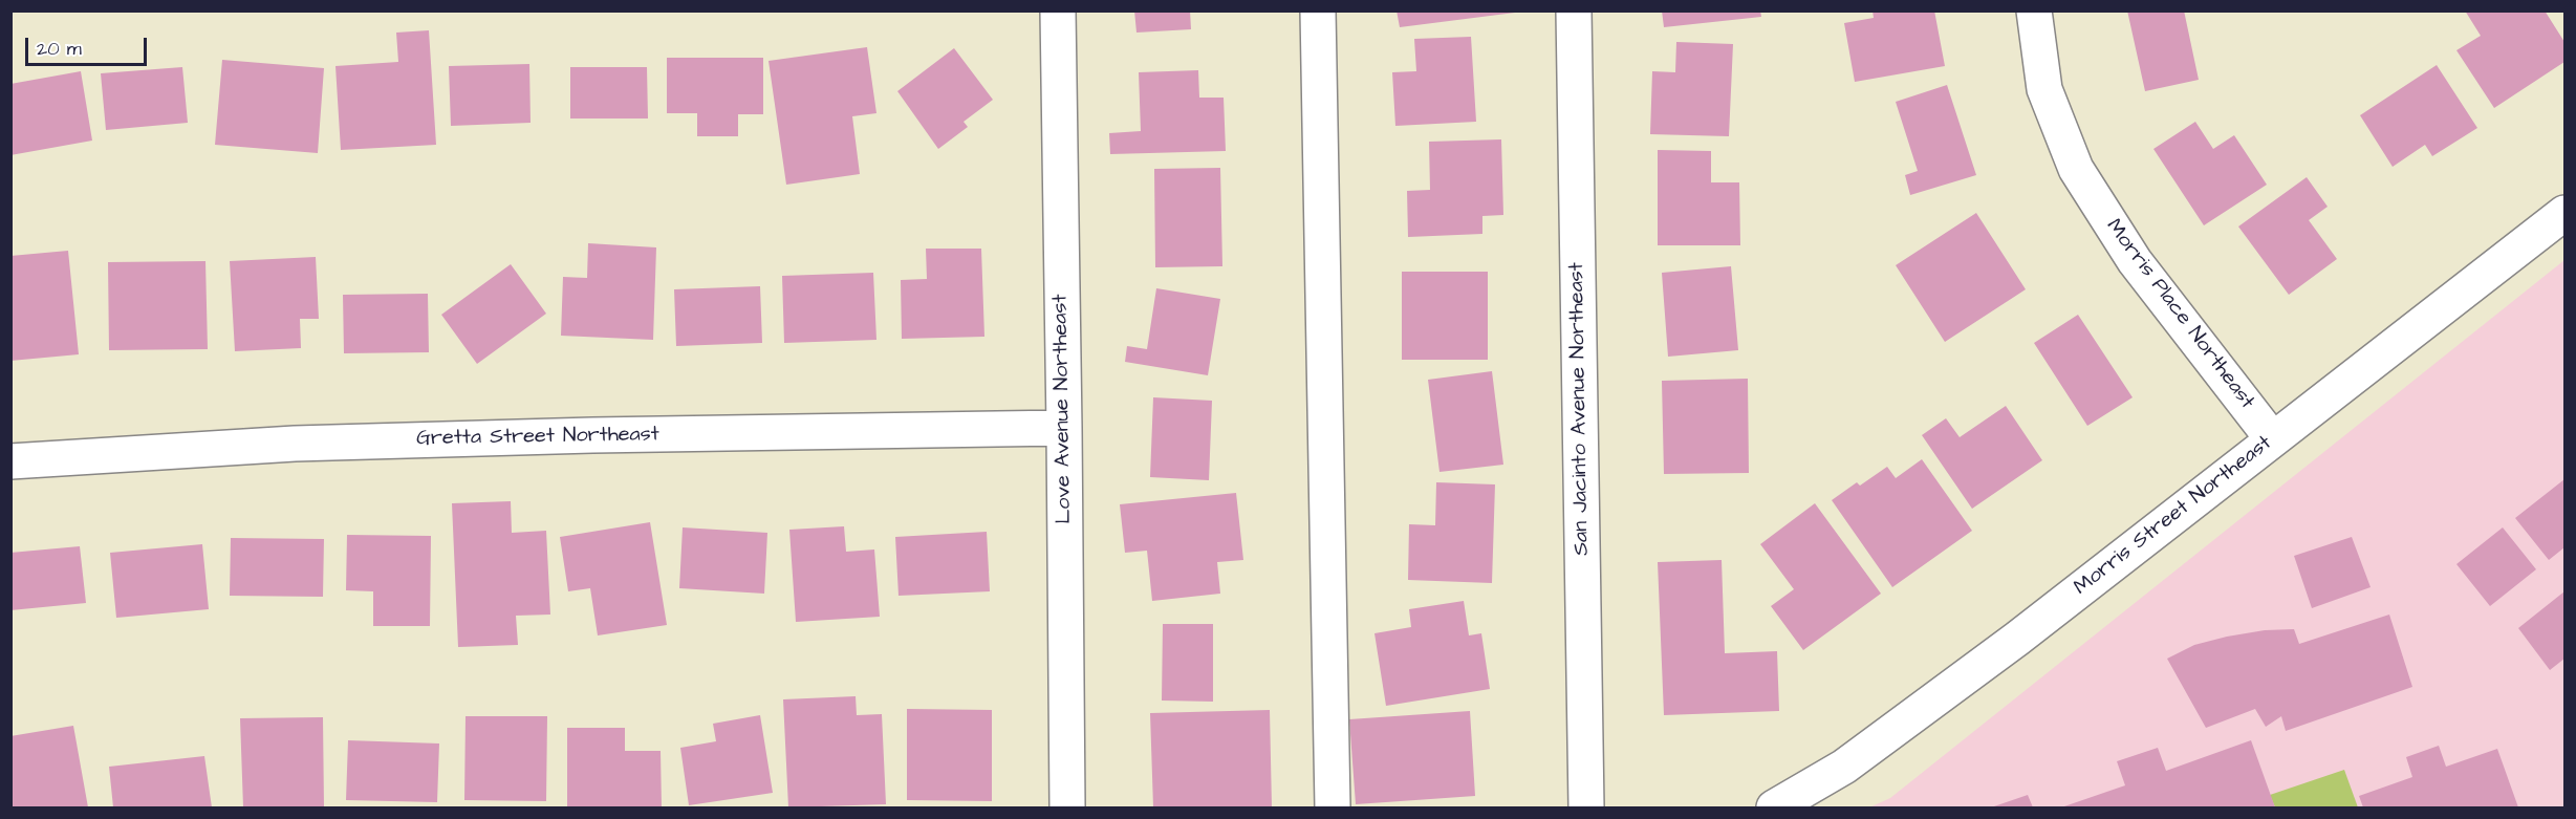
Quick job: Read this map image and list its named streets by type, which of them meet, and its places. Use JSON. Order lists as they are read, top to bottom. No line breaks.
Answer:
{"streets":{"street":["Morris Place Northeast","Love Avenue Northeast","San Jacinto Avenue Northeast","Gretta Street Northeast","Morris Street Northeast"]},"crossings":[["Morris Place Northeast","Morris Street Northeast"],["Love Avenue Northeast","Gretta Street Northeast"]],"scale_bar":"20 m"}
